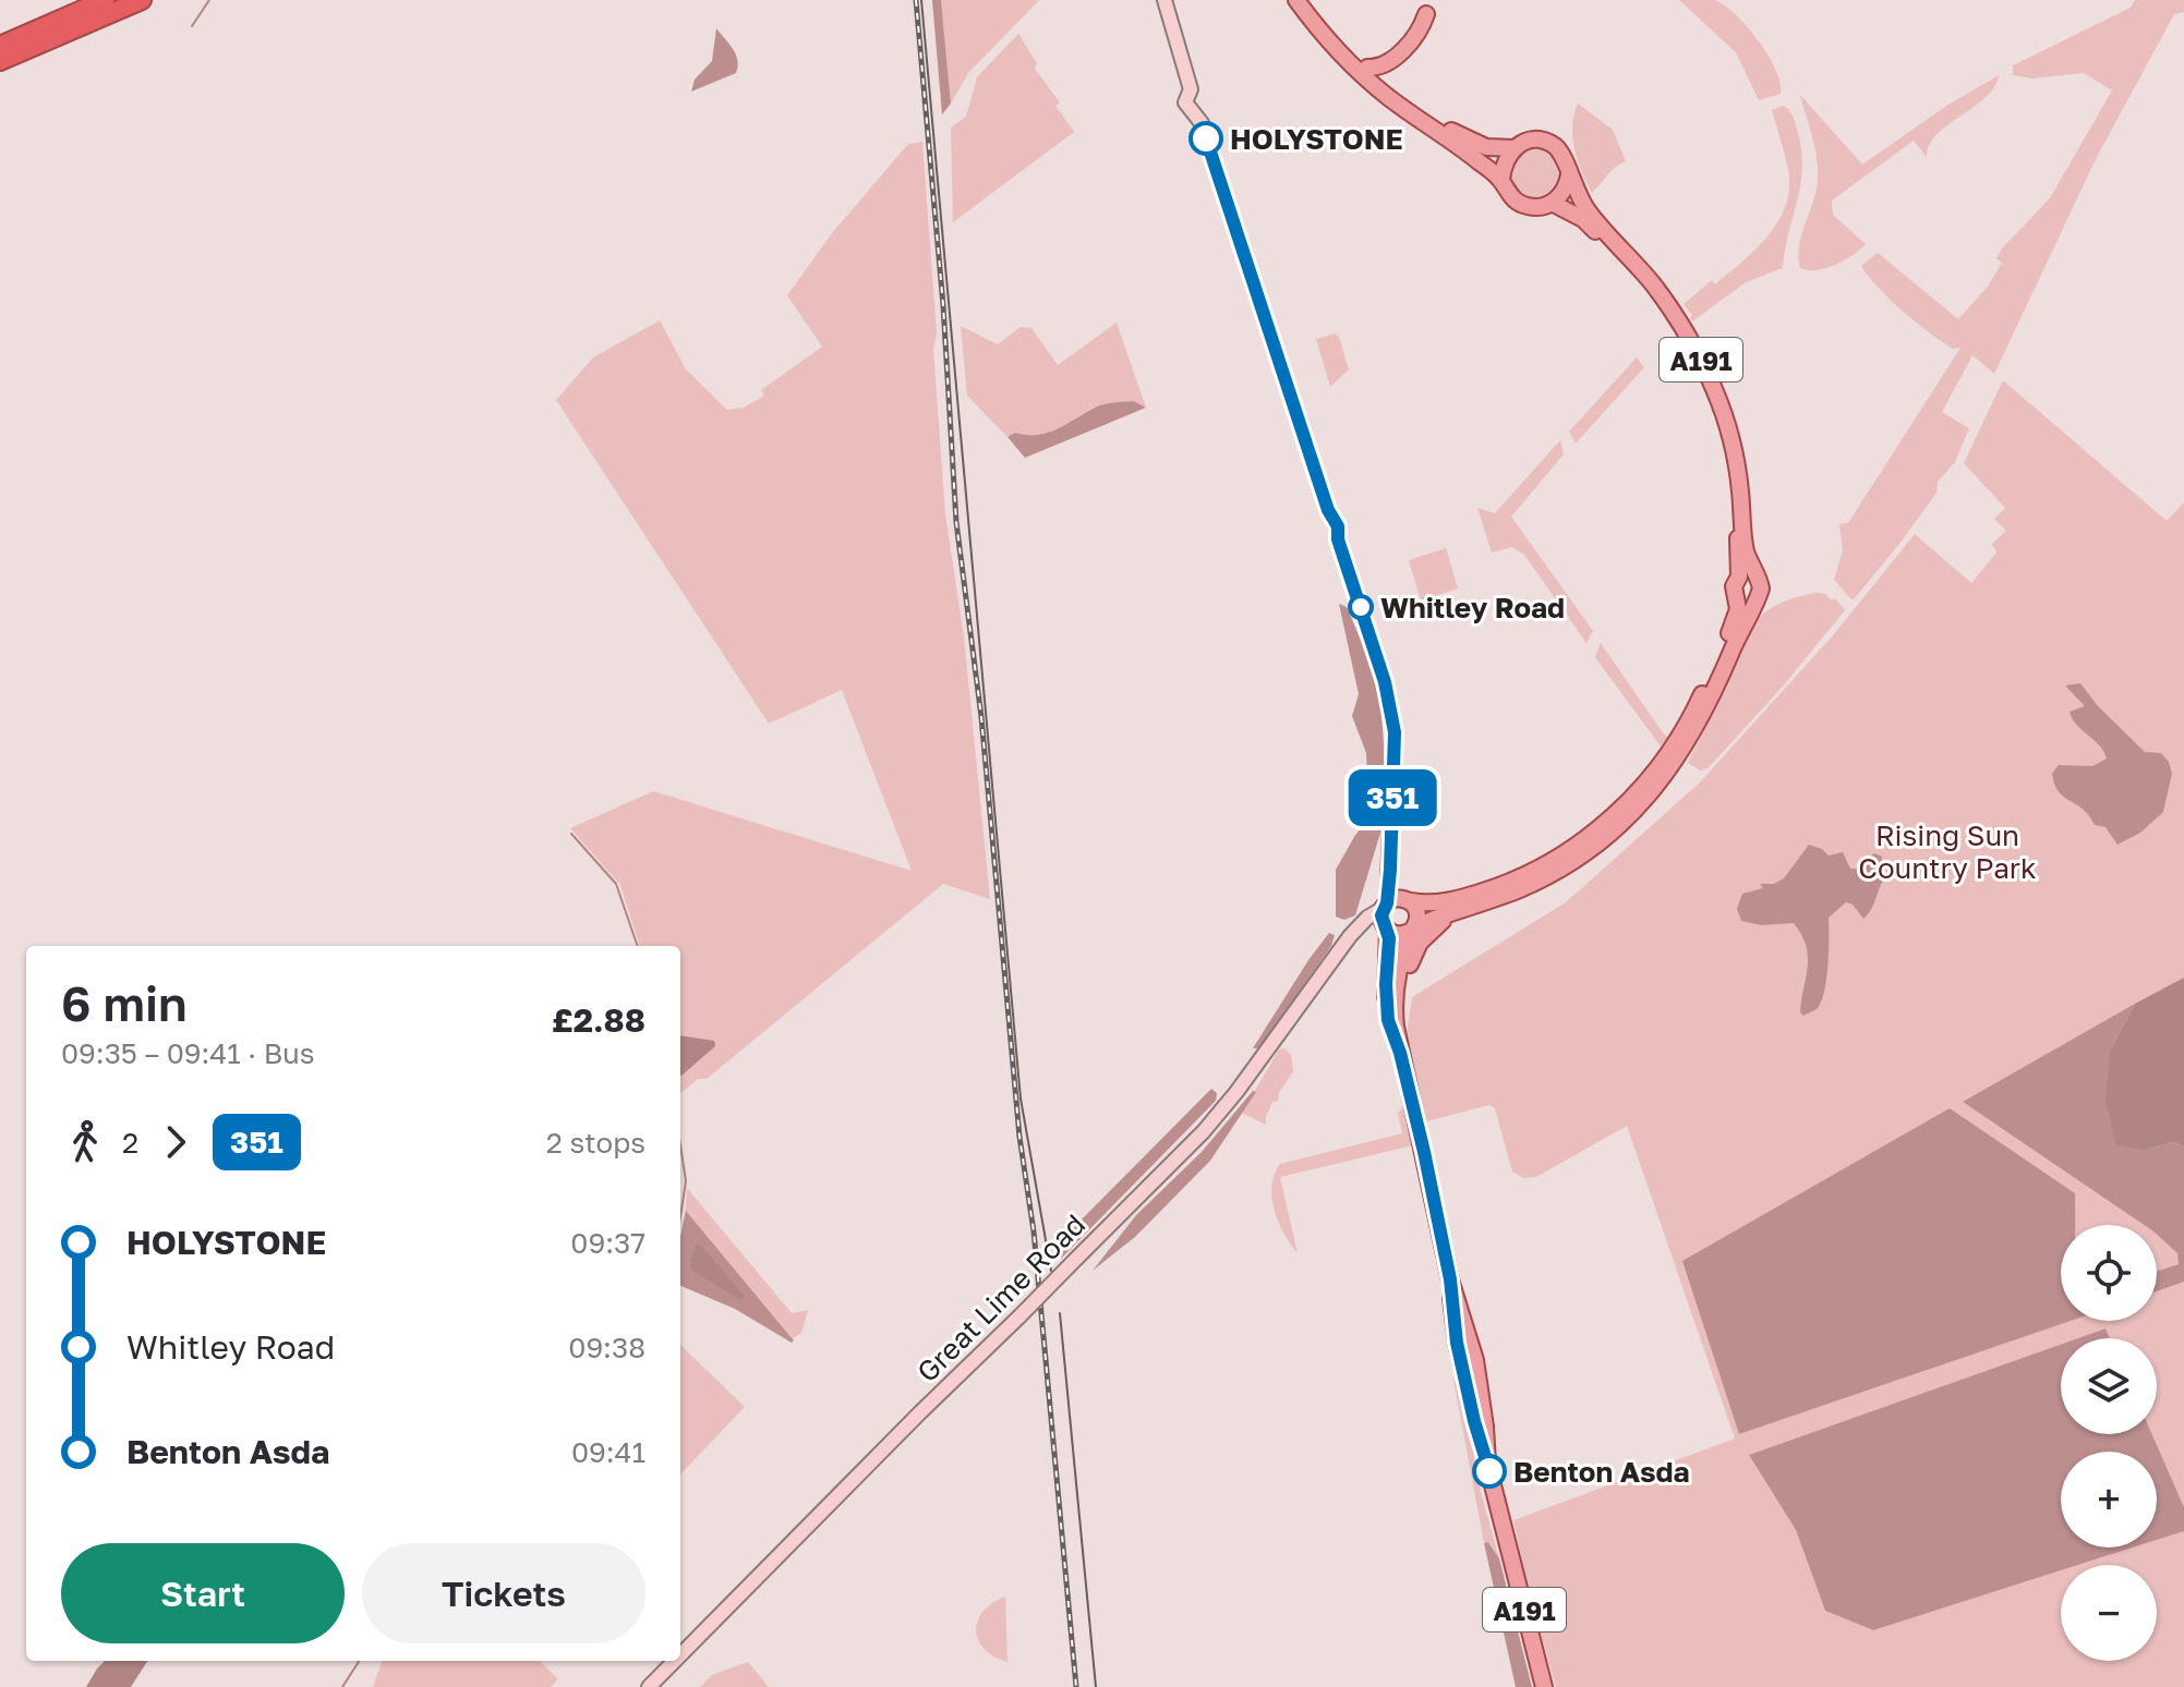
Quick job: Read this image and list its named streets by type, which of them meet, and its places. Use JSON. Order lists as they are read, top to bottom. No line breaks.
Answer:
{"streets":{"main road":["A191","Great Lime Road"]},"crossings":[["A191","Great Lime Road"]],"parks":["Rising Sun Country Park"],"places":["HOLYSTONE","Whitley Road","Benton Asda"],"lines":["bus line 351"],"page":{"on_map":"351","heading":["6 min","09:35 – 09:41 · Bus","£2.88"],"legs":["2","351","2 stops"],"list":[{"name":"HOLYSTONE","value":"09:37"},{"name":"Whitley Road","value":"09:38"},{"name":"Benton Asda","value":"09:41"}],"map_buttons":["+","−"],"buttons":["Start","Tickets"]}}
